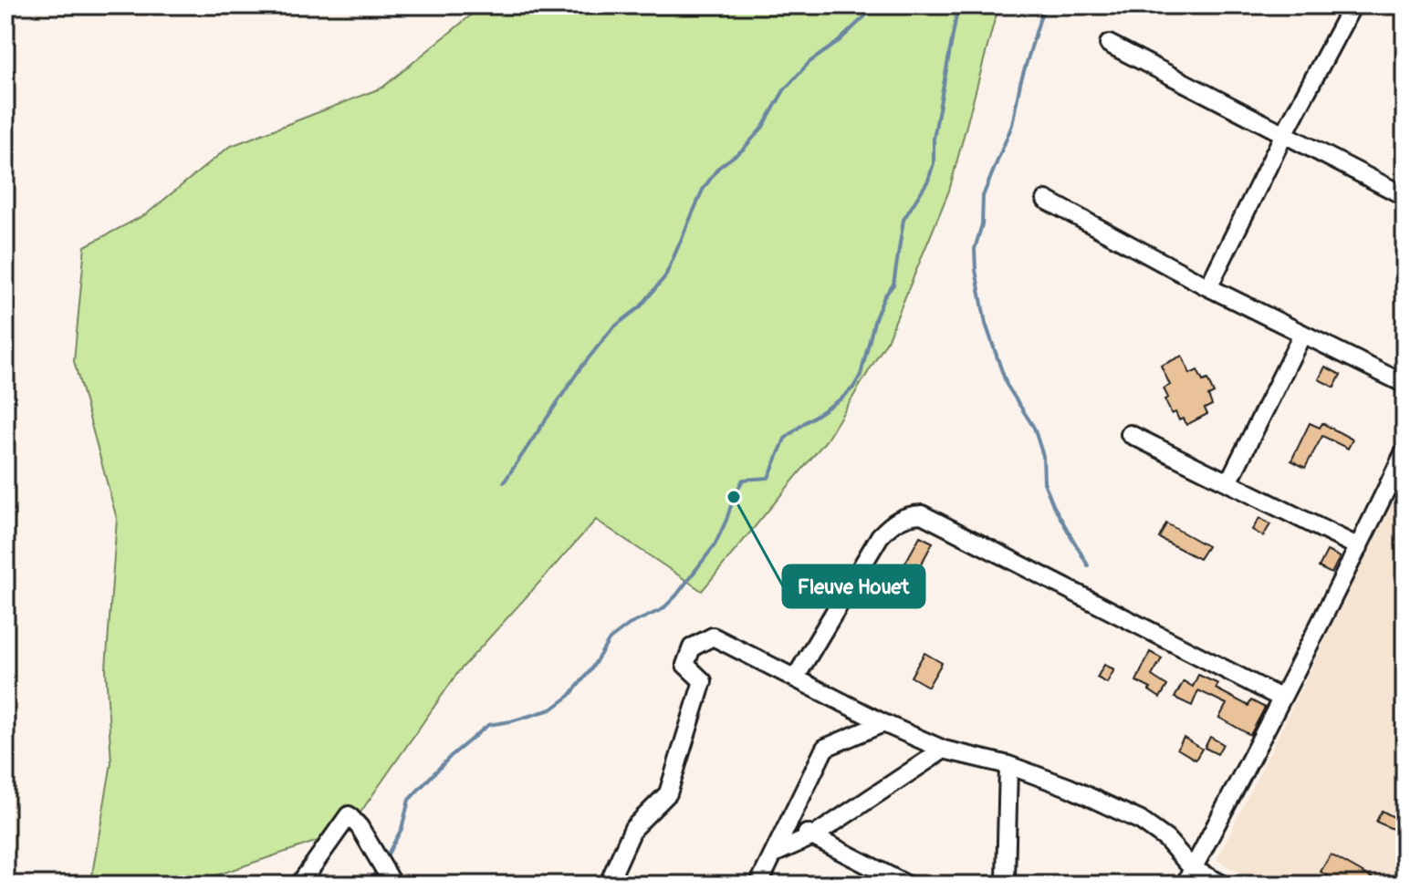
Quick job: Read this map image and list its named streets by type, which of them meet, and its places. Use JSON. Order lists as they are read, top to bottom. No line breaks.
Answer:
{"places":["Fleuve Houet"]}
